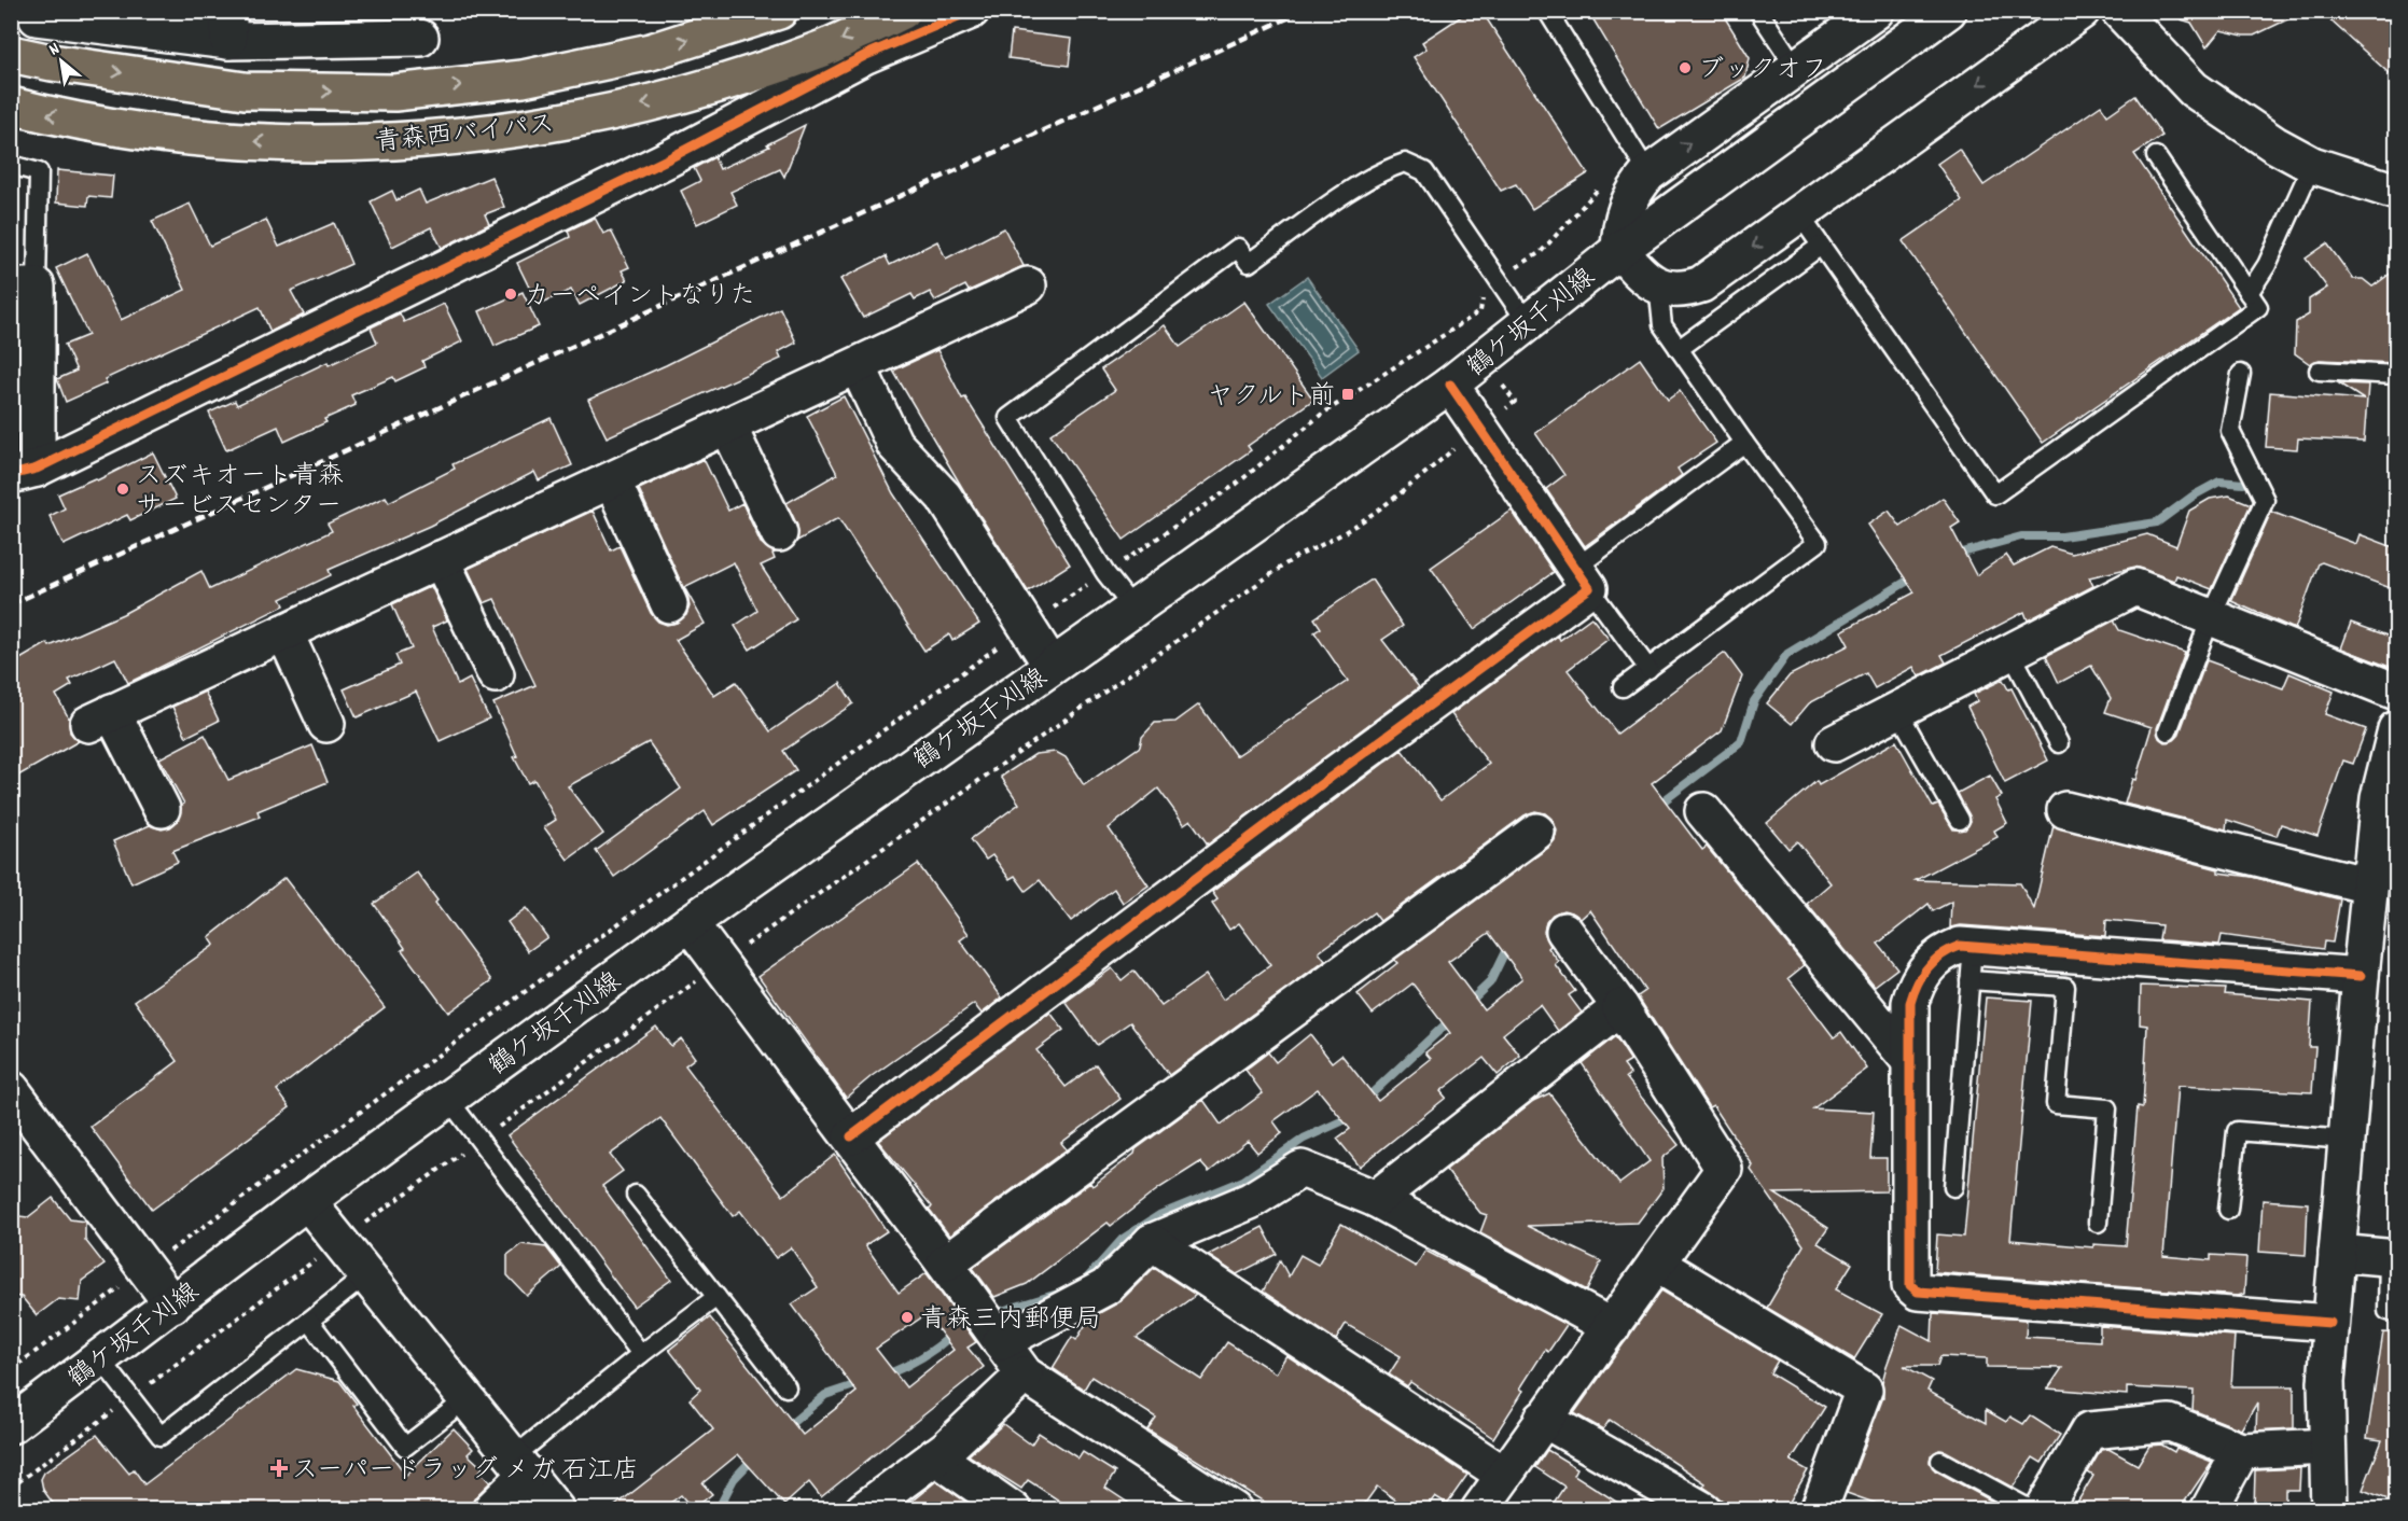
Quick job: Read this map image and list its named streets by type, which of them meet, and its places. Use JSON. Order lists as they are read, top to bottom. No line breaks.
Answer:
{"streets":{"highway":["青森西バイパス"],"street":["鶴ケ坂千刈線"]},"places":{"other":["ブックオフ","カーペイントなりた","スズキオート青森 サービスセンター","青森三内郵便局"],"transit":["ヤクルト前"],"health":["スーパードラッグ メガ 石江店"]},"north":"top left"}
